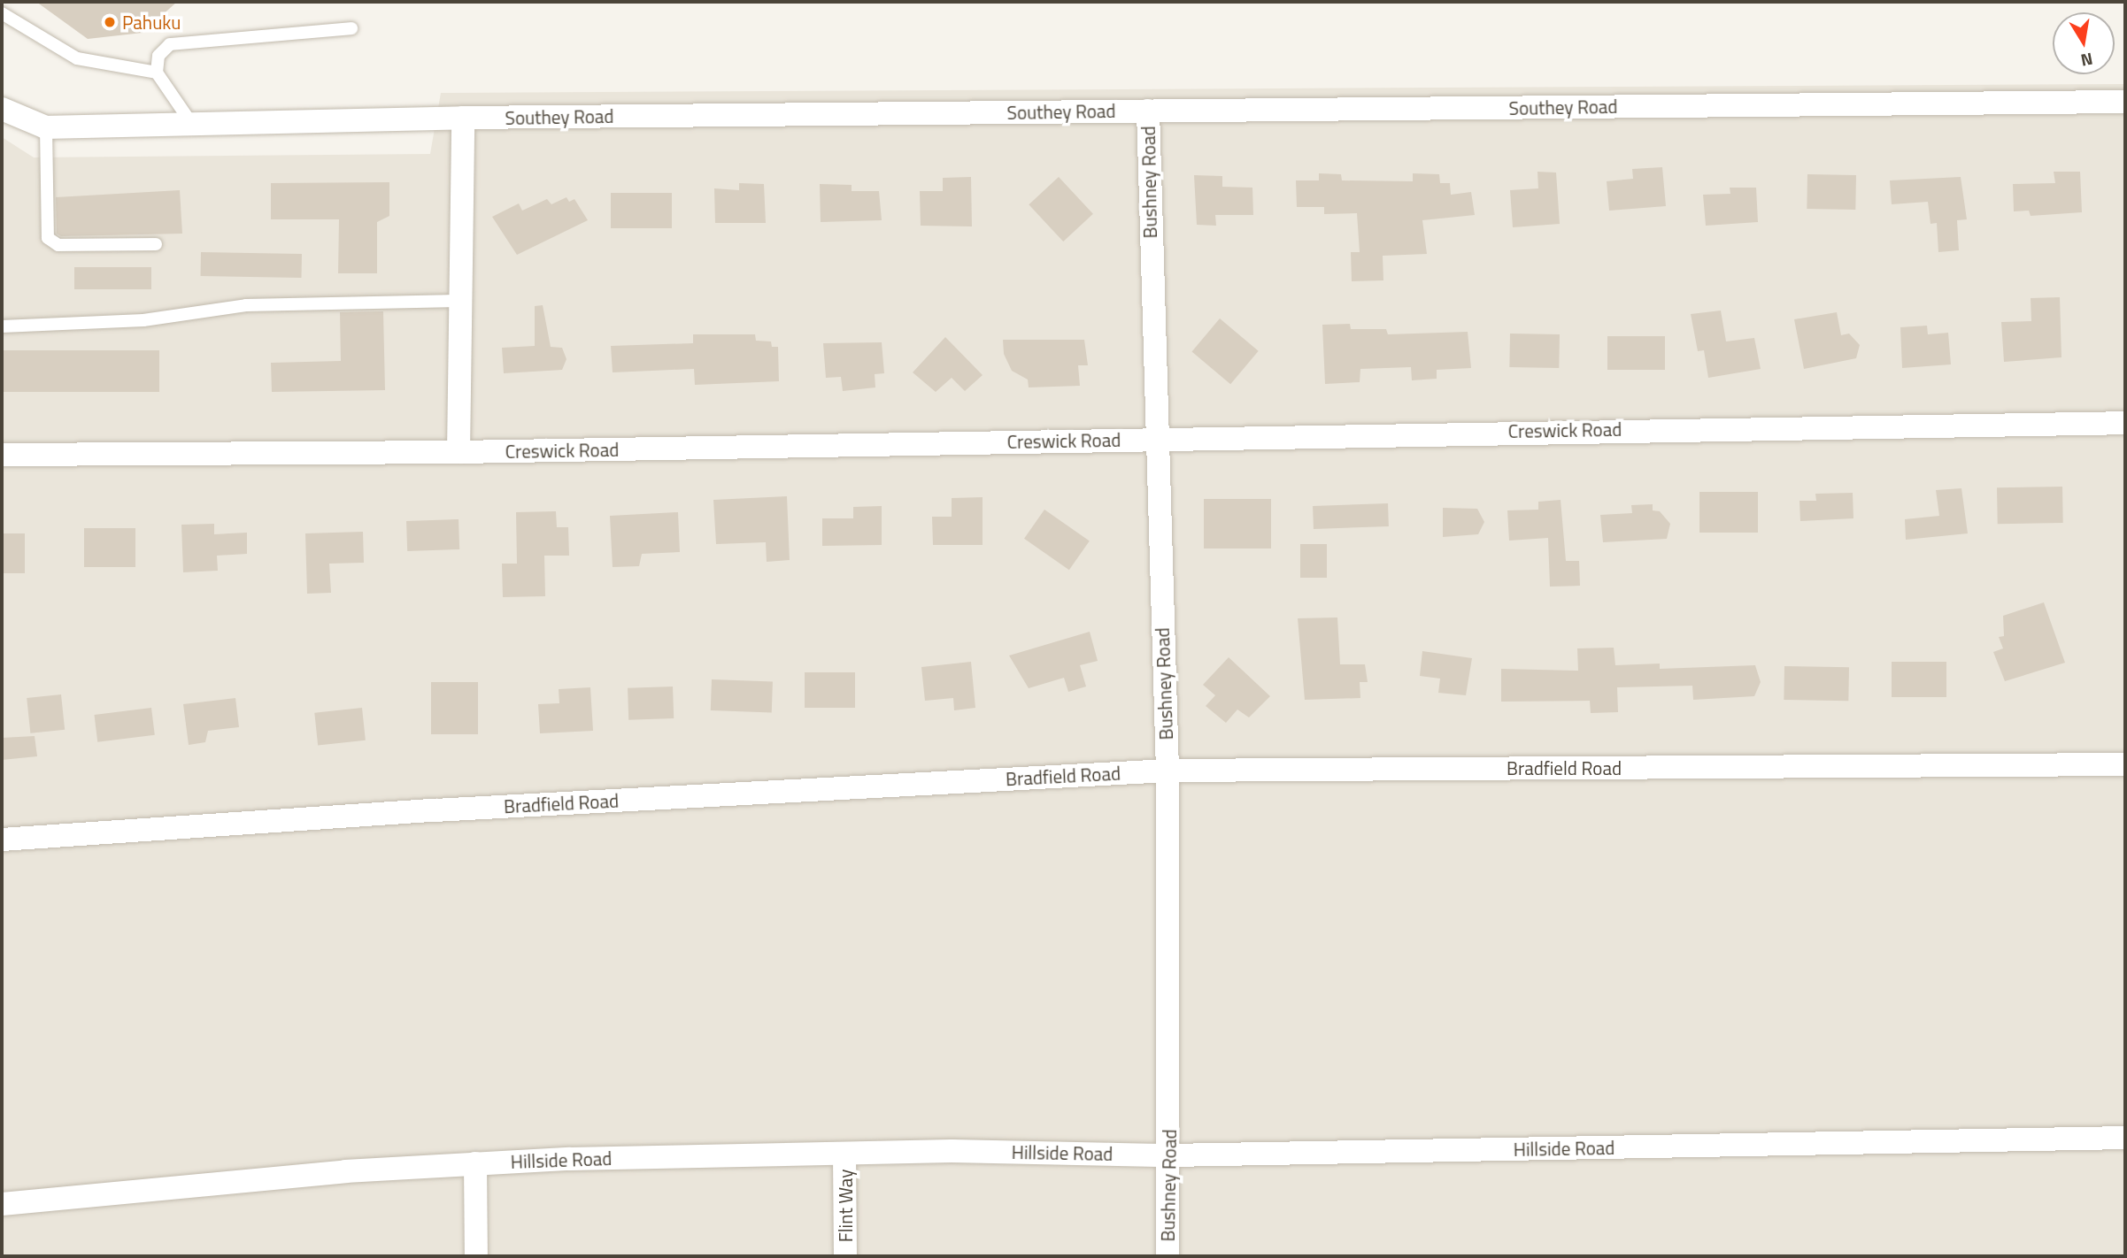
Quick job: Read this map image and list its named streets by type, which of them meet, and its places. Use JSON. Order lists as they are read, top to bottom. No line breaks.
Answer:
{"streets":{"street":["Southey Road","Bushney Road","Creswick Road","Bradfield Road","Hillside Road","Flint Way"]},"crossings":[["Southey Road","Bushney Road"],["Bushney Road","Creswick Road"],["Bushney Road","Bradfield Road"],["Bushney Road","Hillside Road"],["Hillside Road","Flint Way"]],"places":["Pahuku"],"north":"bottom"}
